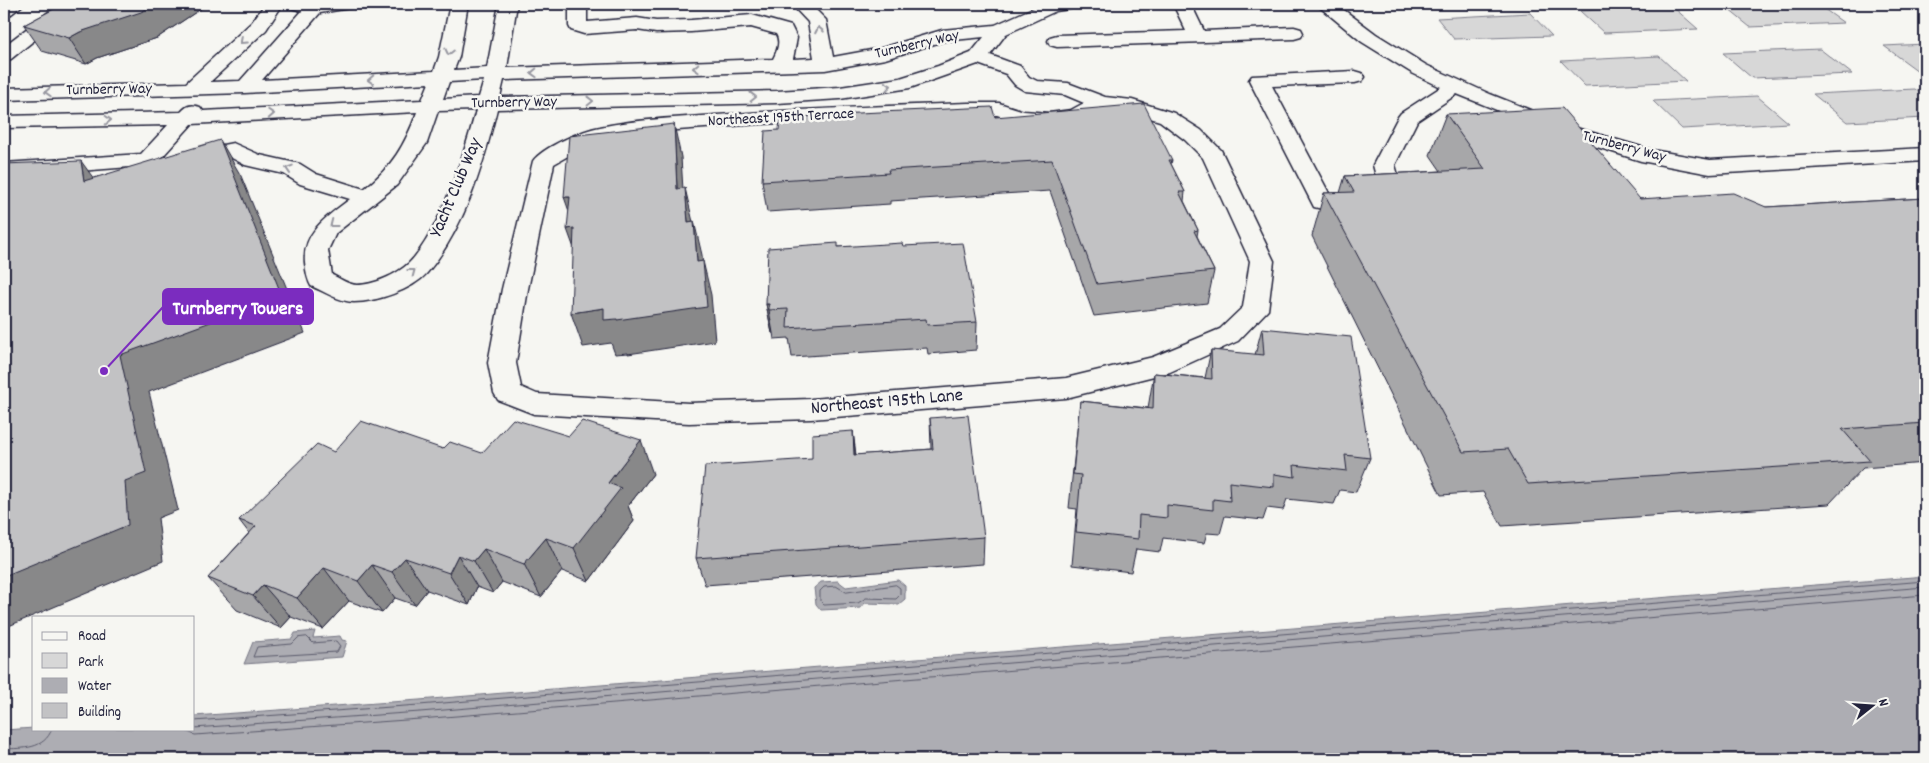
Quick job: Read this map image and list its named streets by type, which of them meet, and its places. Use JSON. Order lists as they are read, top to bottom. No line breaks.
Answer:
{"streets":{"main road":["Turnberry Way","Northeast 195th Terrace","Yacht Club Way","Northeast 195th Lane"]},"crossings":[["Turnberry Way","Yacht Club Way"],["Turnberry Way","Northeast 195th Lane"],["Northeast 195th Terrace","Northeast 195th Lane"]],"places":["Turnberry Towers"],"legend":["Road","Park","Water","Building"],"north":"right"}
